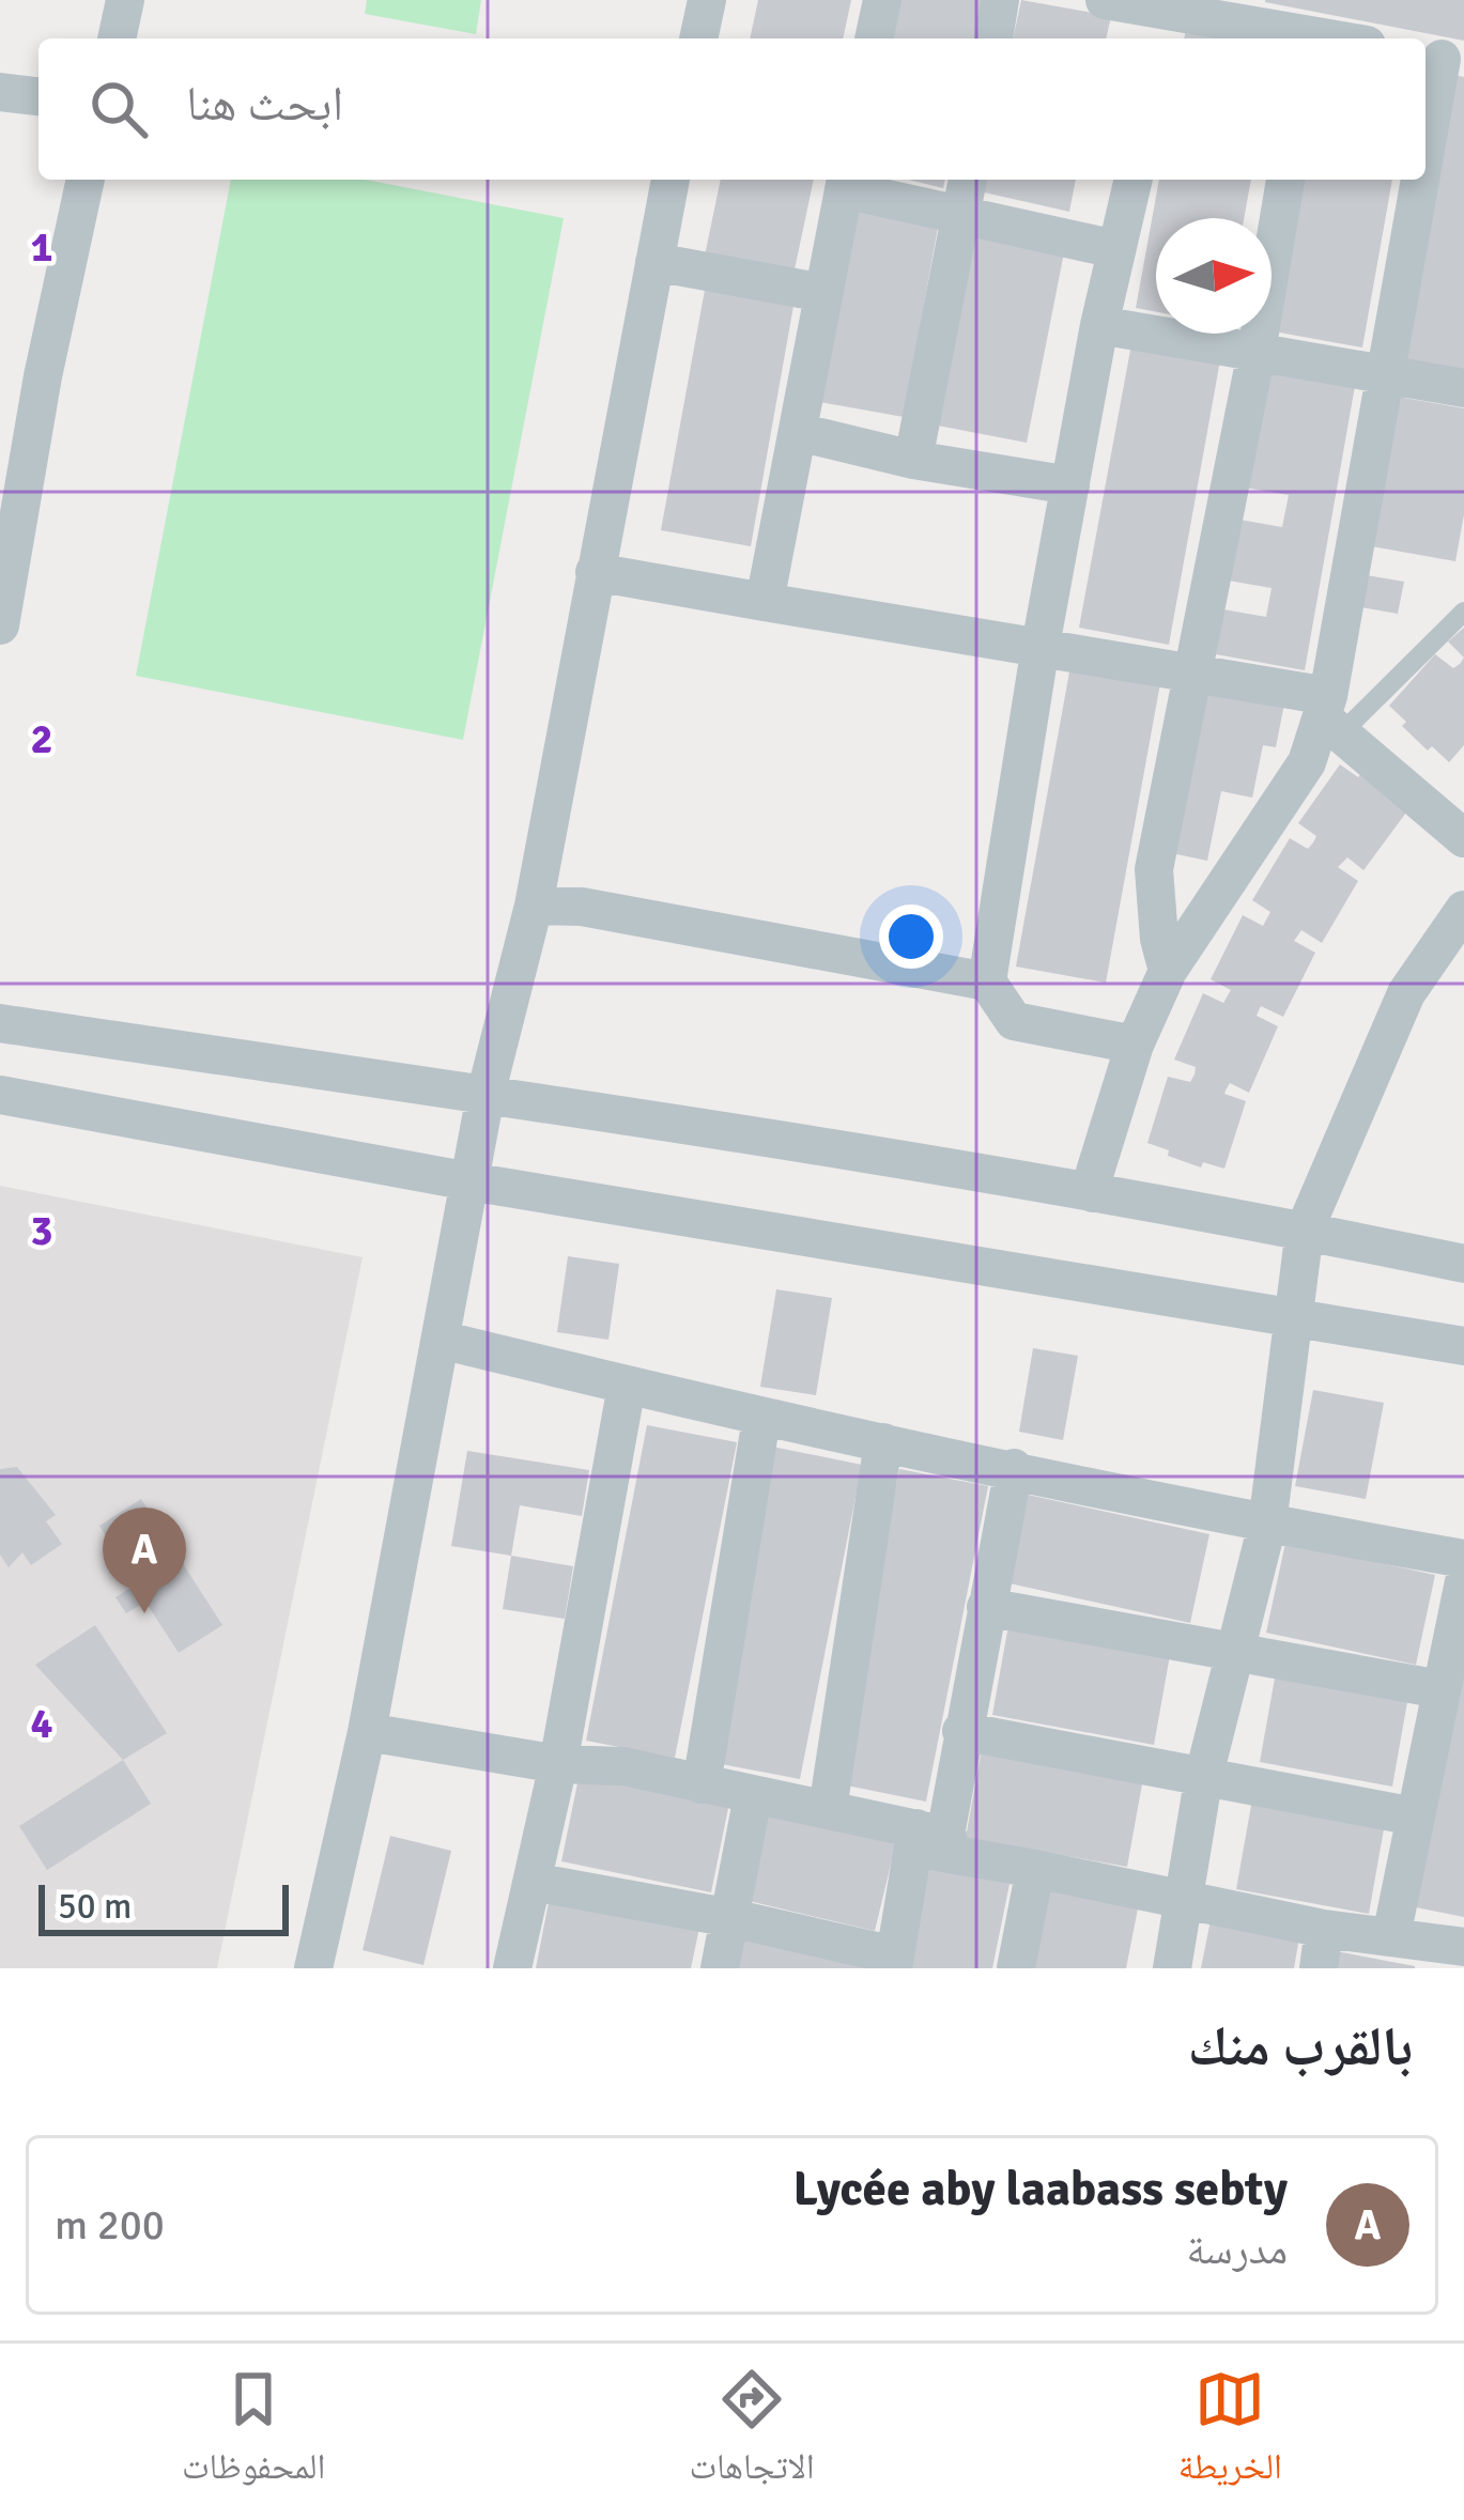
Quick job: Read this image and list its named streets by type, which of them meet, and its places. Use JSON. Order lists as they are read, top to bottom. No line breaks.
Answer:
{"scale_bar":"50 m","north":"right","page":{"search":"ابحث هنا","pins":"A","scale":"50 m","heading":"بالقرب منك","list":[{"mark":"A","name":"Lycée aby laabass sebty","note":"مدرسة","value":"200 m"}],"nav":["الخريطة","الاتجاهات","المحفوظات"]},"grid":{"rows":["1","2","3","4"]}}
